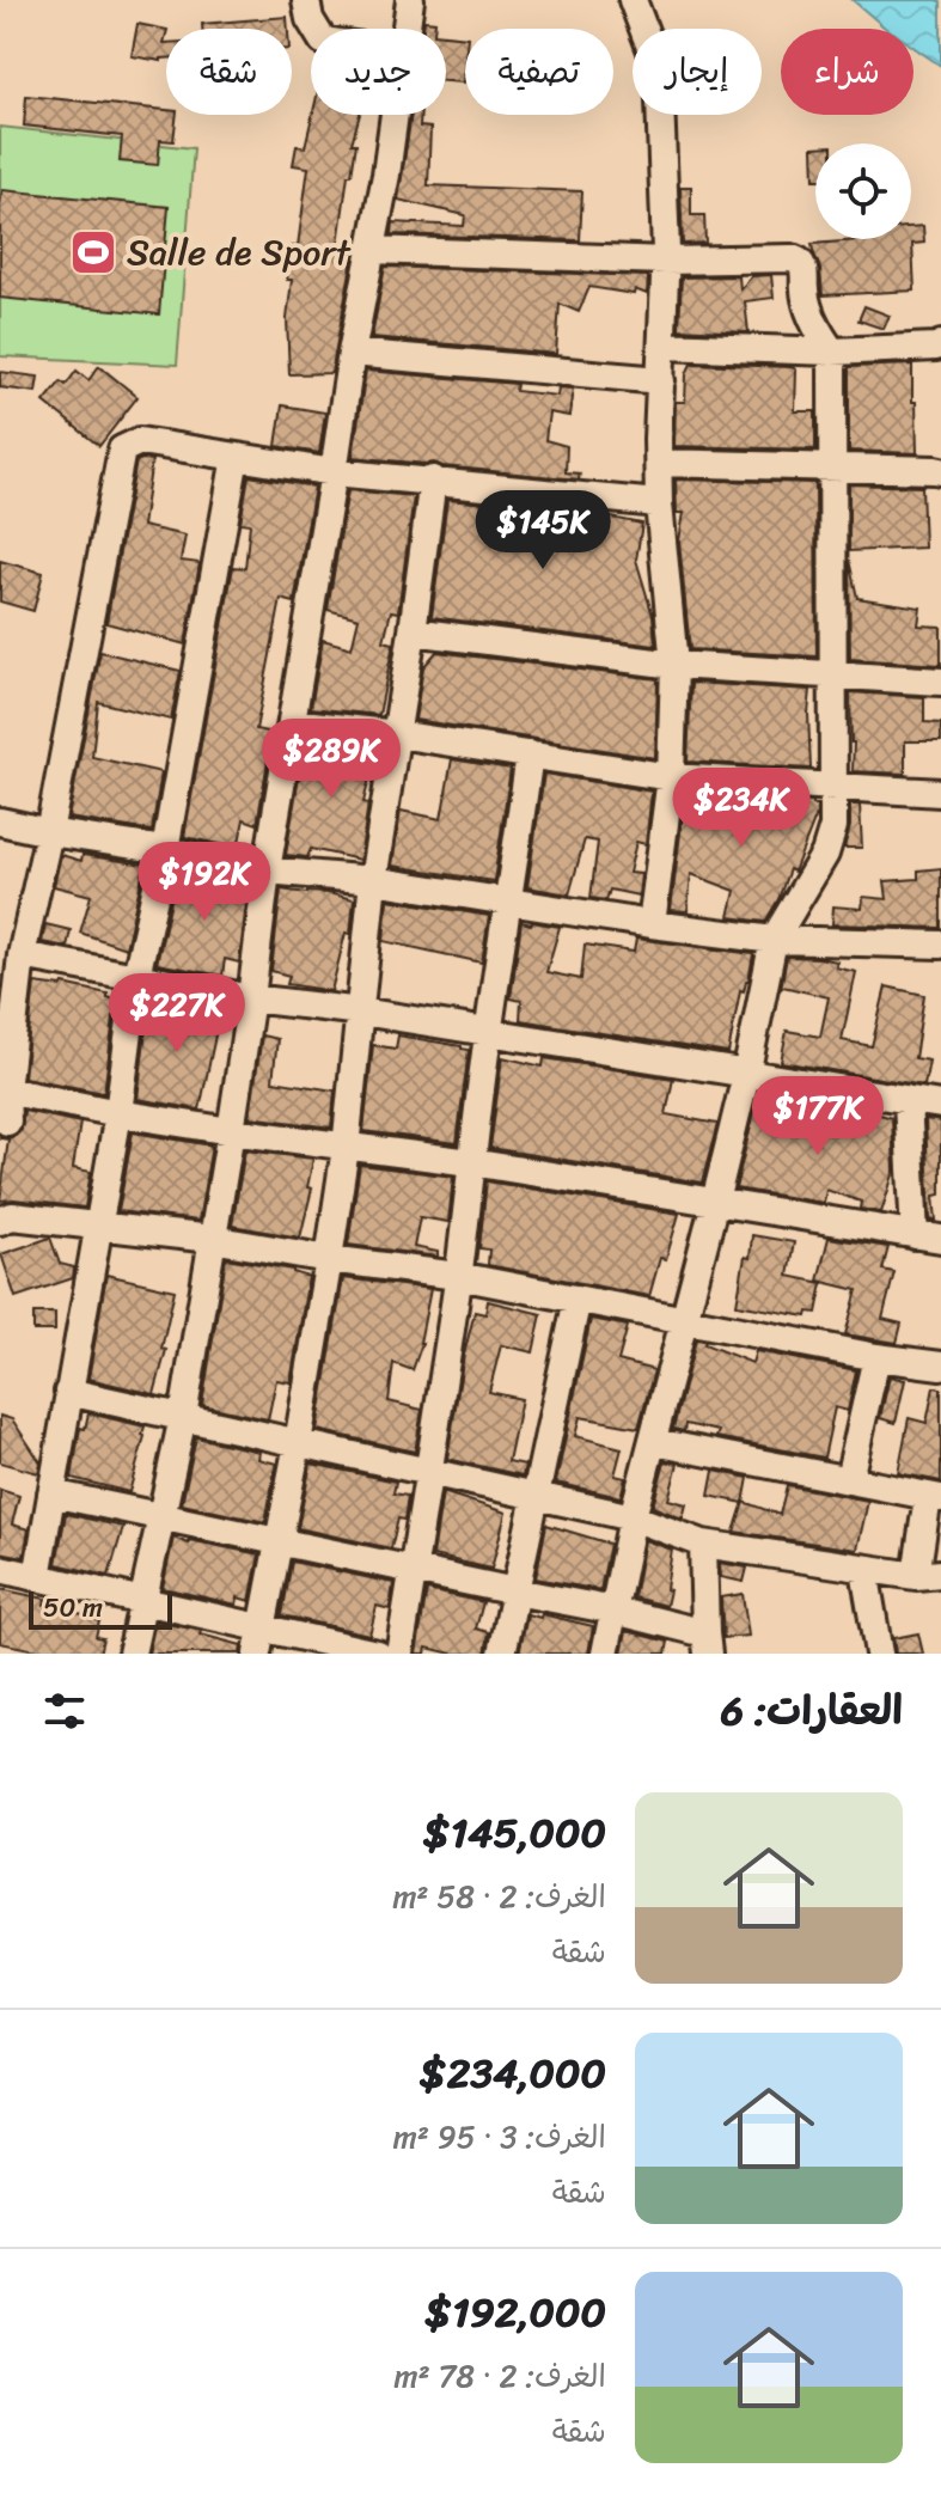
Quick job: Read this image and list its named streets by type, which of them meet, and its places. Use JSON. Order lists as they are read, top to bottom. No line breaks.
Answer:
{"places":{"sports":["Salle de Sport"]},"scale_bar":"50 m","page":{"chip":["شراء","إيجار","تصفية","جديد","شقة"],"price":["$145K","$289K","$234K","$192K","$227K","$177K"],"scale":"50 m","heading":"العقارات: 6","list":[{"name":"$145,000","note":"الغرف: 2 · 58 m² · شقة"},{"name":"$234,000","note":"الغرف: 3 · 95 m² · شقة"},{"name":"$192,000","note":"الغرف: 2 · 78 m² · شقة"}]}}
